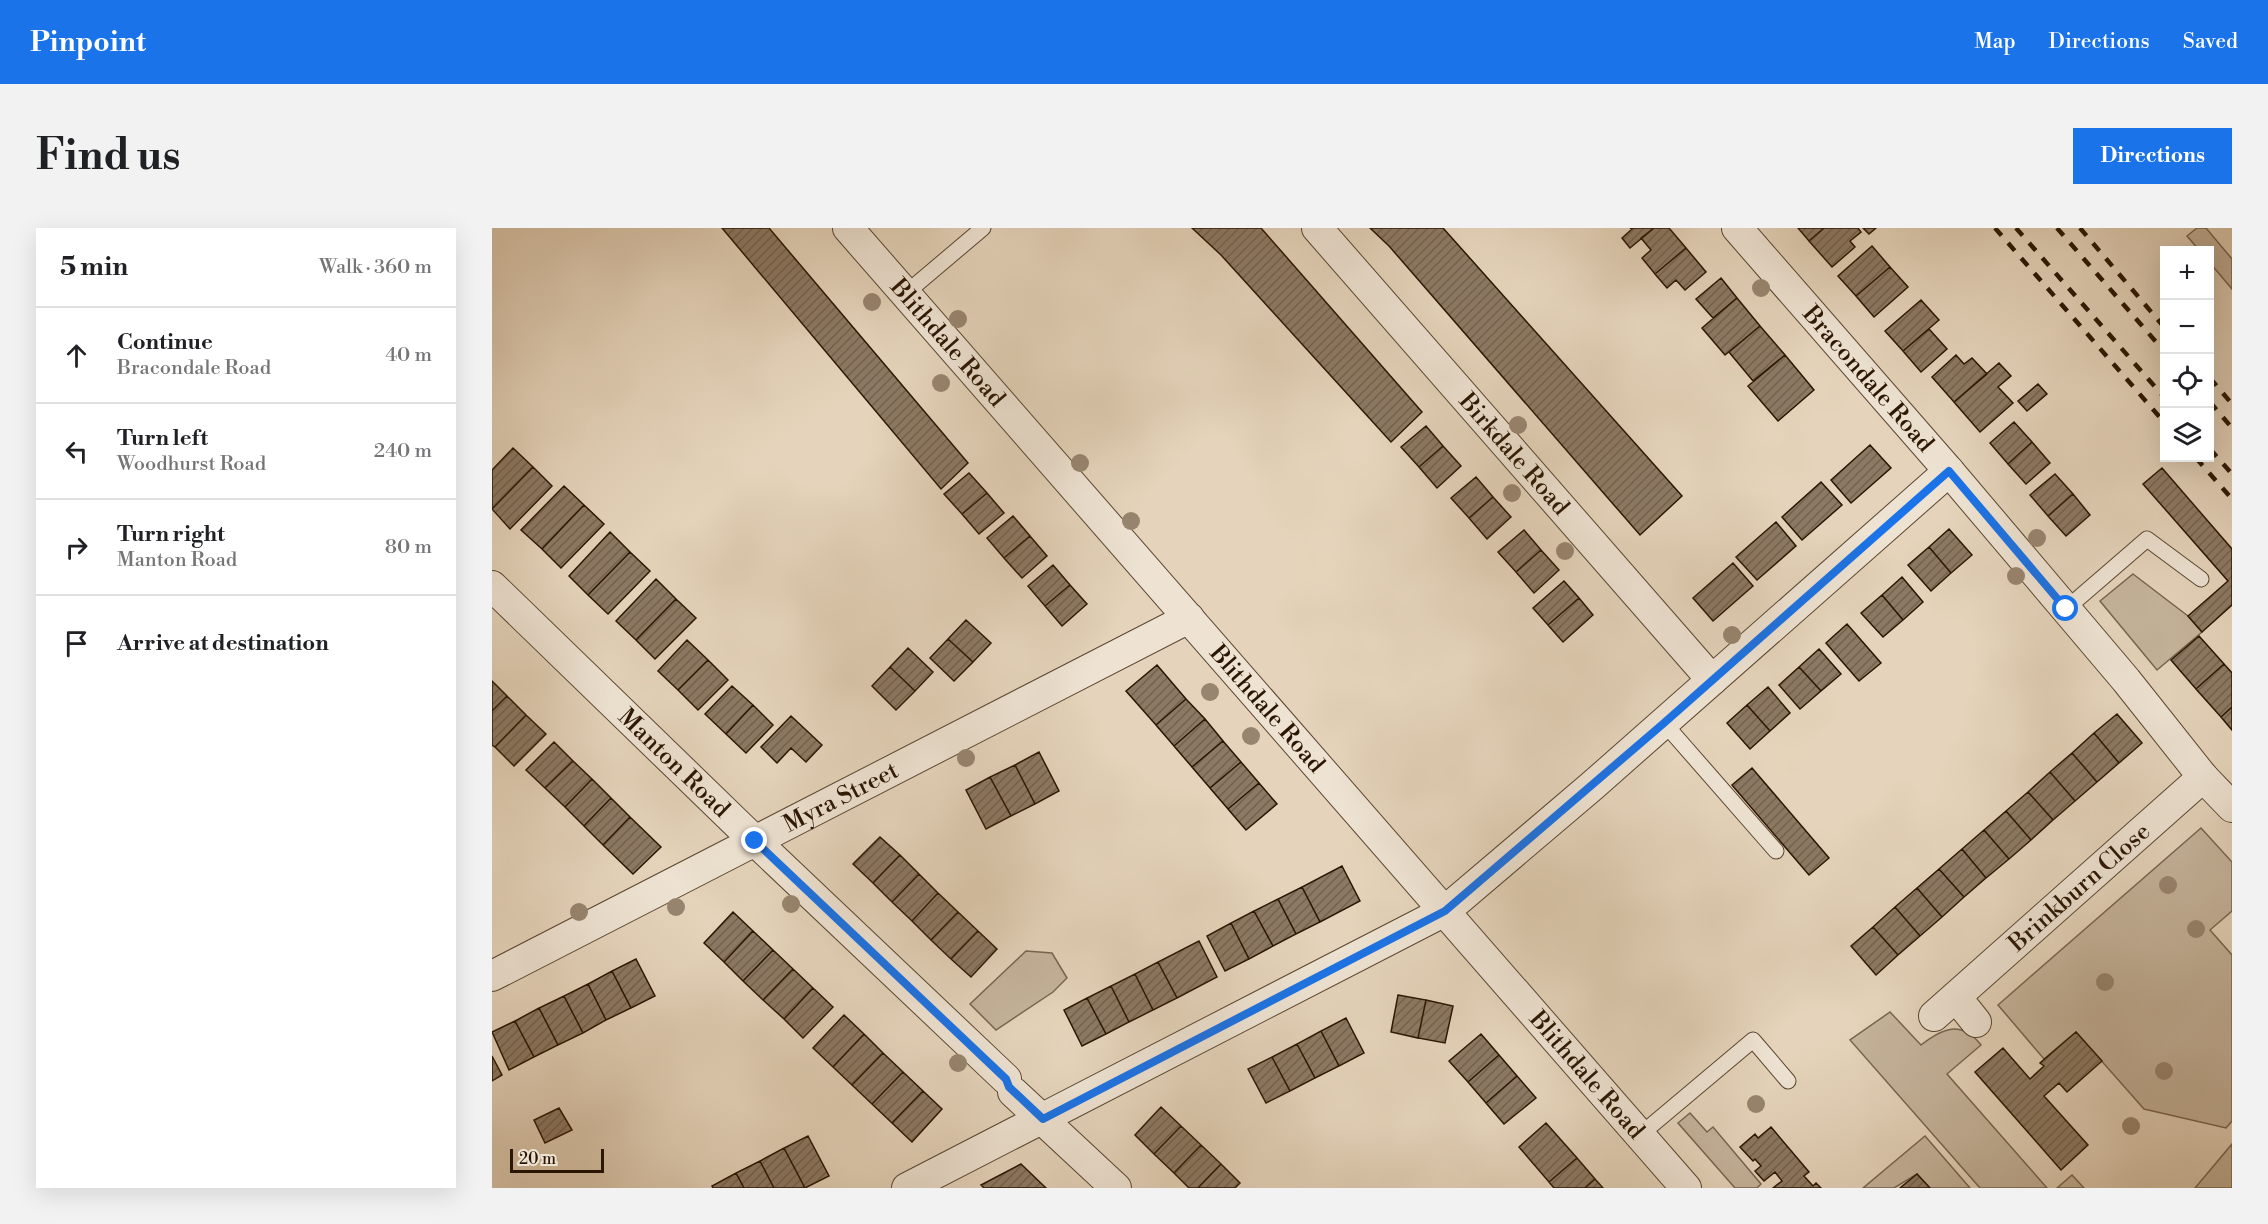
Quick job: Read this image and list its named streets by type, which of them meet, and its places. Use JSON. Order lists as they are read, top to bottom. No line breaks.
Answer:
{"streets":{"street":["Blithdale Road","Bracondale Road","Birkdale Road","Manton Road","Myra Street","Brinkburn Close"]},"crossings":[["Blithdale Road","Myra Street"],["Bracondale Road","Brinkburn Close"],["Manton Road","Myra Street"]],"scale_bar":"20 m","page":{"header":"Pinpoint","nav":["Map","Directions","Saved"],"buttons":"Directions","title":"Find us","heading":["5 min","Walk · 360 m"],"map_buttons":["+","−"],"list":[["Continue","Bracondale Road","40 m"],["Turn left","Woodhurst Road","240 m"],["Turn right","Manton Road","80 m"],"Arrive at destination"],"scale":"20 m"}}
